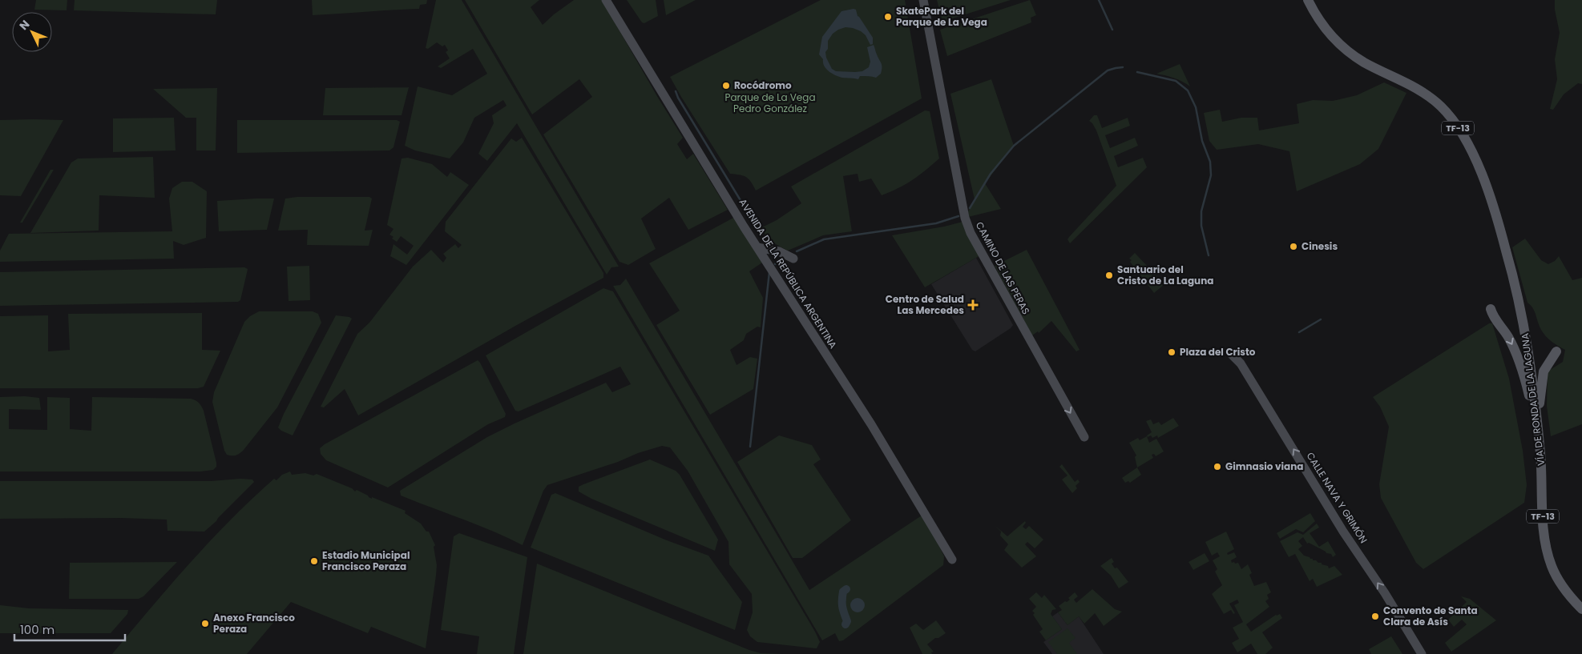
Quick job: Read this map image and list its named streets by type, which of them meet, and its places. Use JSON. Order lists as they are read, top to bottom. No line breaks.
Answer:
{"streets":{"main road":["TF-13","VÍA DE RONDA DE LA LAGUNA"],"street":["CAMINO DE LAS PERAS","AVENIDA DE LA REPÚBLICA ARGENTINA","CALLE NAVA Y GRIMÓN"]},"one_way":["CAMINO DE LAS PERAS","CALLE NAVA Y GRIMÓN"],"parks":["Parque de La Vega Pedro González"],"places":{"other":["SkatePark del Parque de La Vega","Rocódromo","Cinesis","Santuario del Cristo de La Laguna","Plaza del Cristo","Gimnasio viana","Estadio Municipal Francisco Peraza","Convento de Santa Clara de Asís","Anexo Francisco Peraza"],"health":["Centro de Salud Las Mercedes"]},"scale_bar":"100 m","north":"top left"}
